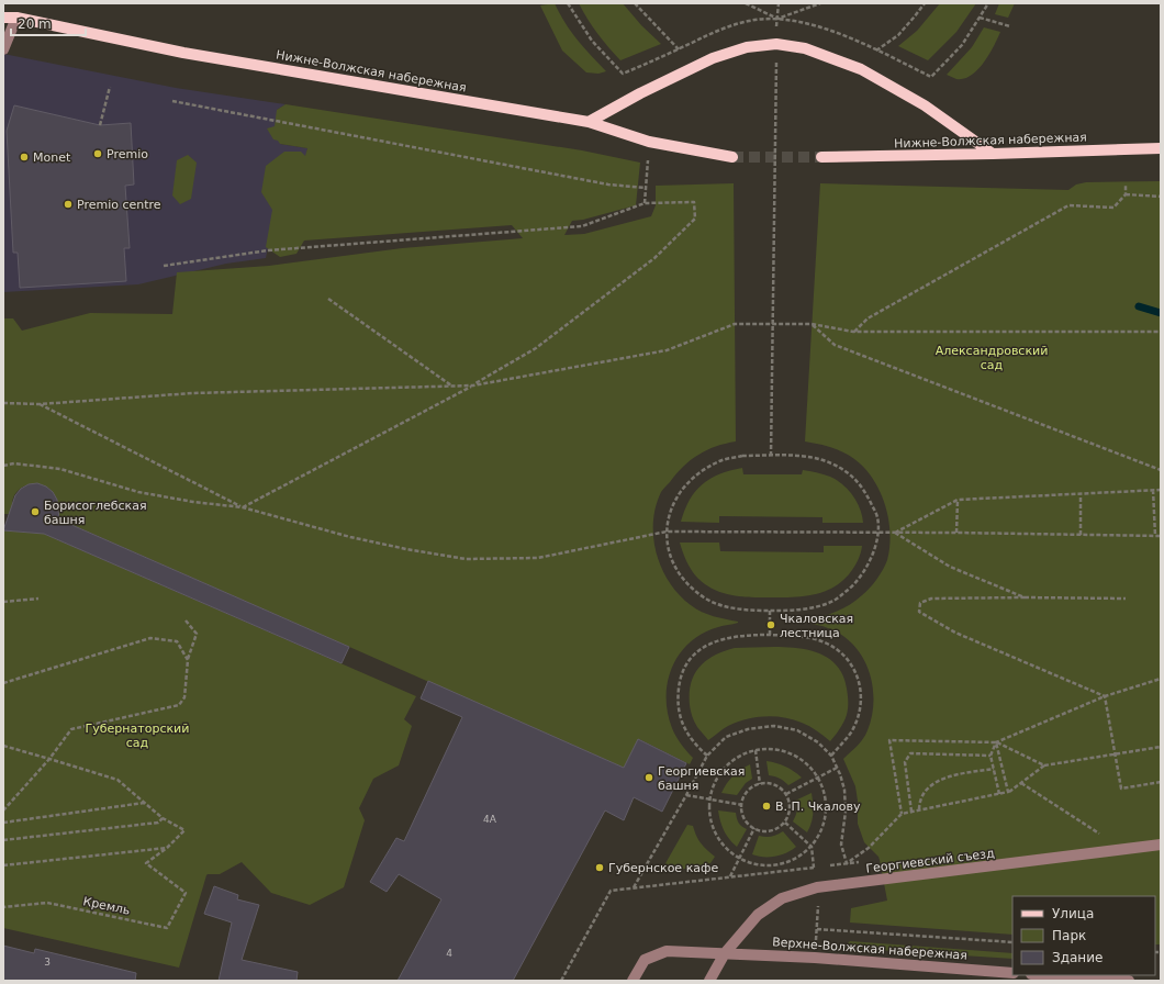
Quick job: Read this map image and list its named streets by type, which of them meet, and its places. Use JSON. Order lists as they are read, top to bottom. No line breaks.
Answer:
{"streets":{"main road":["Нижне-Волжская набережная"],"street":["Георгиевский съезд","Верхне-Волжская набережная"],"path":["Кремль"]},"crossings":[["Георгиевский съезд","Верхне-Волжская набережная"]],"parks":["Александровский сад","Губернаторский сад"],"places":["Premio","Monet","Premio centre","Борисоглебская башня","Чкаловская лестница","Георгиевская башня","В. П. Чкалову","Губернское кафе"],"house_numbers":["4А","4","3"],"legend":["Улица","Парк","Здание"],"scale_bar":"20 m"}
